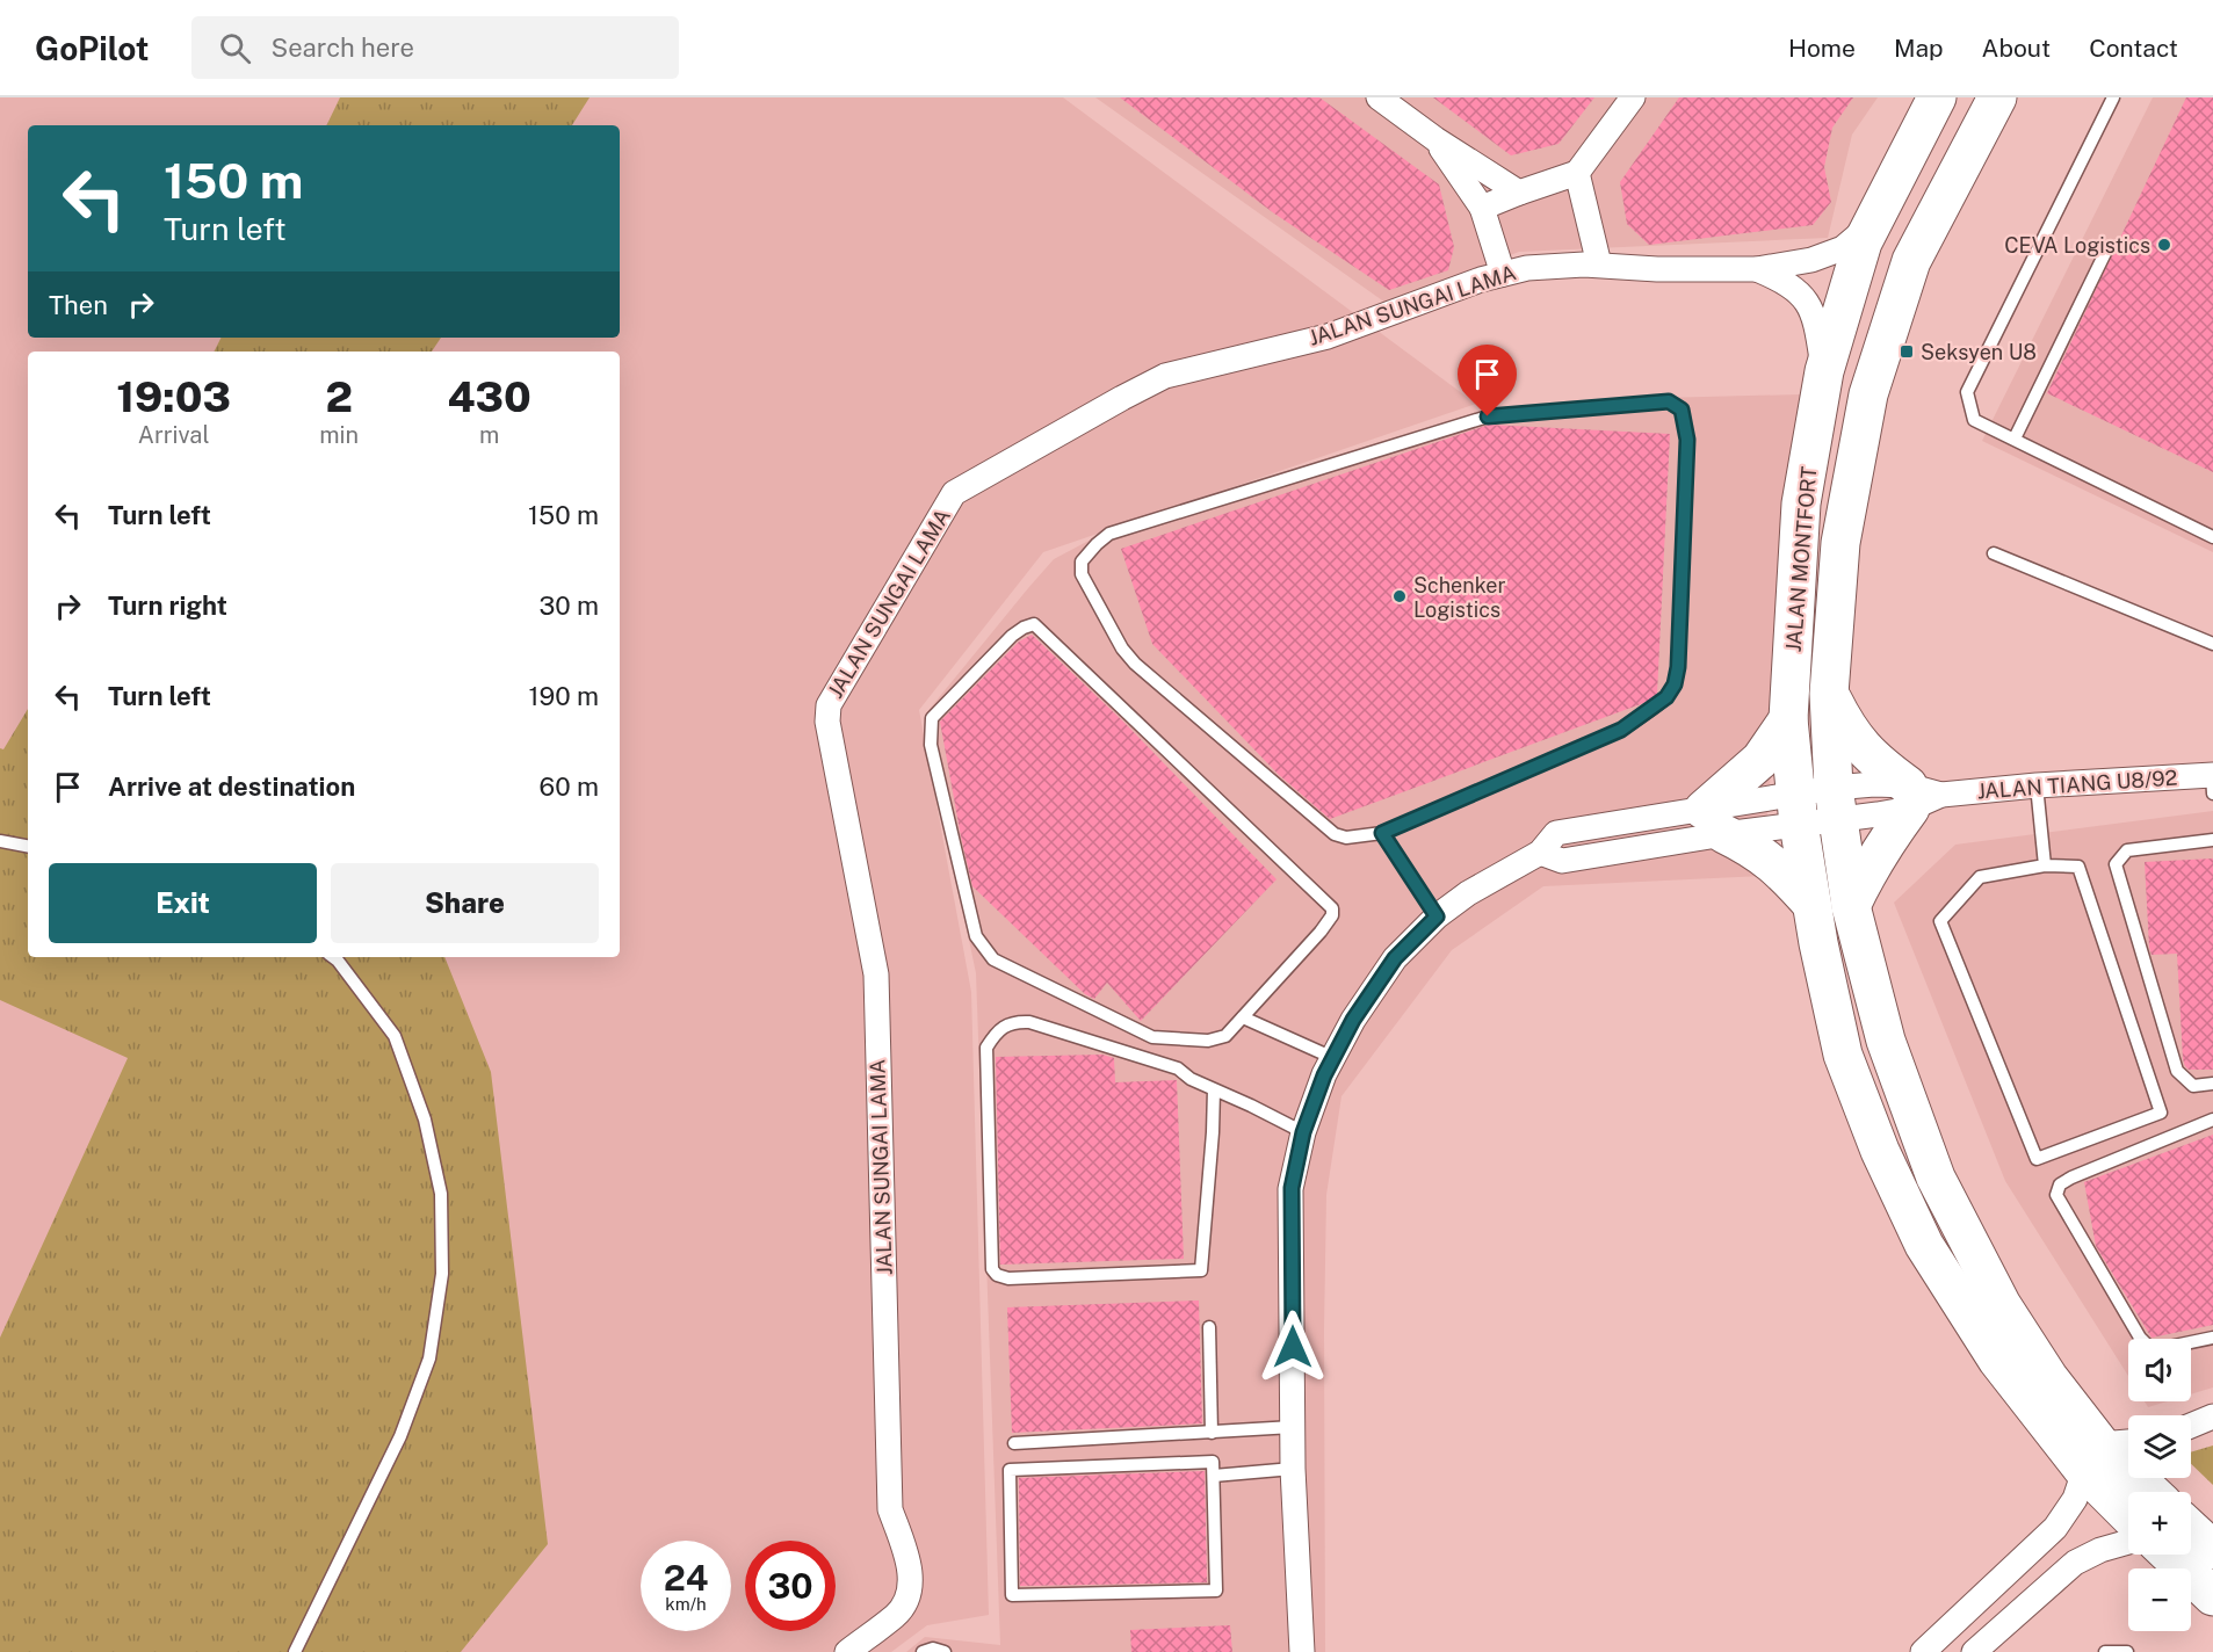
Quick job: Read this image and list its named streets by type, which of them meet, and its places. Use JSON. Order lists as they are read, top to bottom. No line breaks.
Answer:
{"streets":{"main road":["JALAN MONTFORT"],"street":["JALAN SUNGAI LAMA","JALAN TIANG U8/92"]},"crossings":[["JALAN SUNGAI LAMA","JALAN MONTFORT"],["JALAN MONTFORT","JALAN TIANG U8/92"]],"places":{"other":["CEVA Logistics","Schenker Logistics"],"transit":["Seksyen U8"]},"page":{"header":"GoPilot","search":"Search here","nav":["Home","Map","About","Contact"],"turn":["150 m","Turn left"],"then":"Then","eta":["19:03","Arrival","2","min","430","m"],"list":[{"name":"Turn left","value":"150 m"},{"name":"Turn right","value":"30 m"},{"name":"Turn left","value":"190 m"},{"name":"Arrive at destination","value":"60 m"}],"buttons":["Exit","Share"],"map_buttons":["+","−"],"speed":"24 km/h","limit":"30"}}
